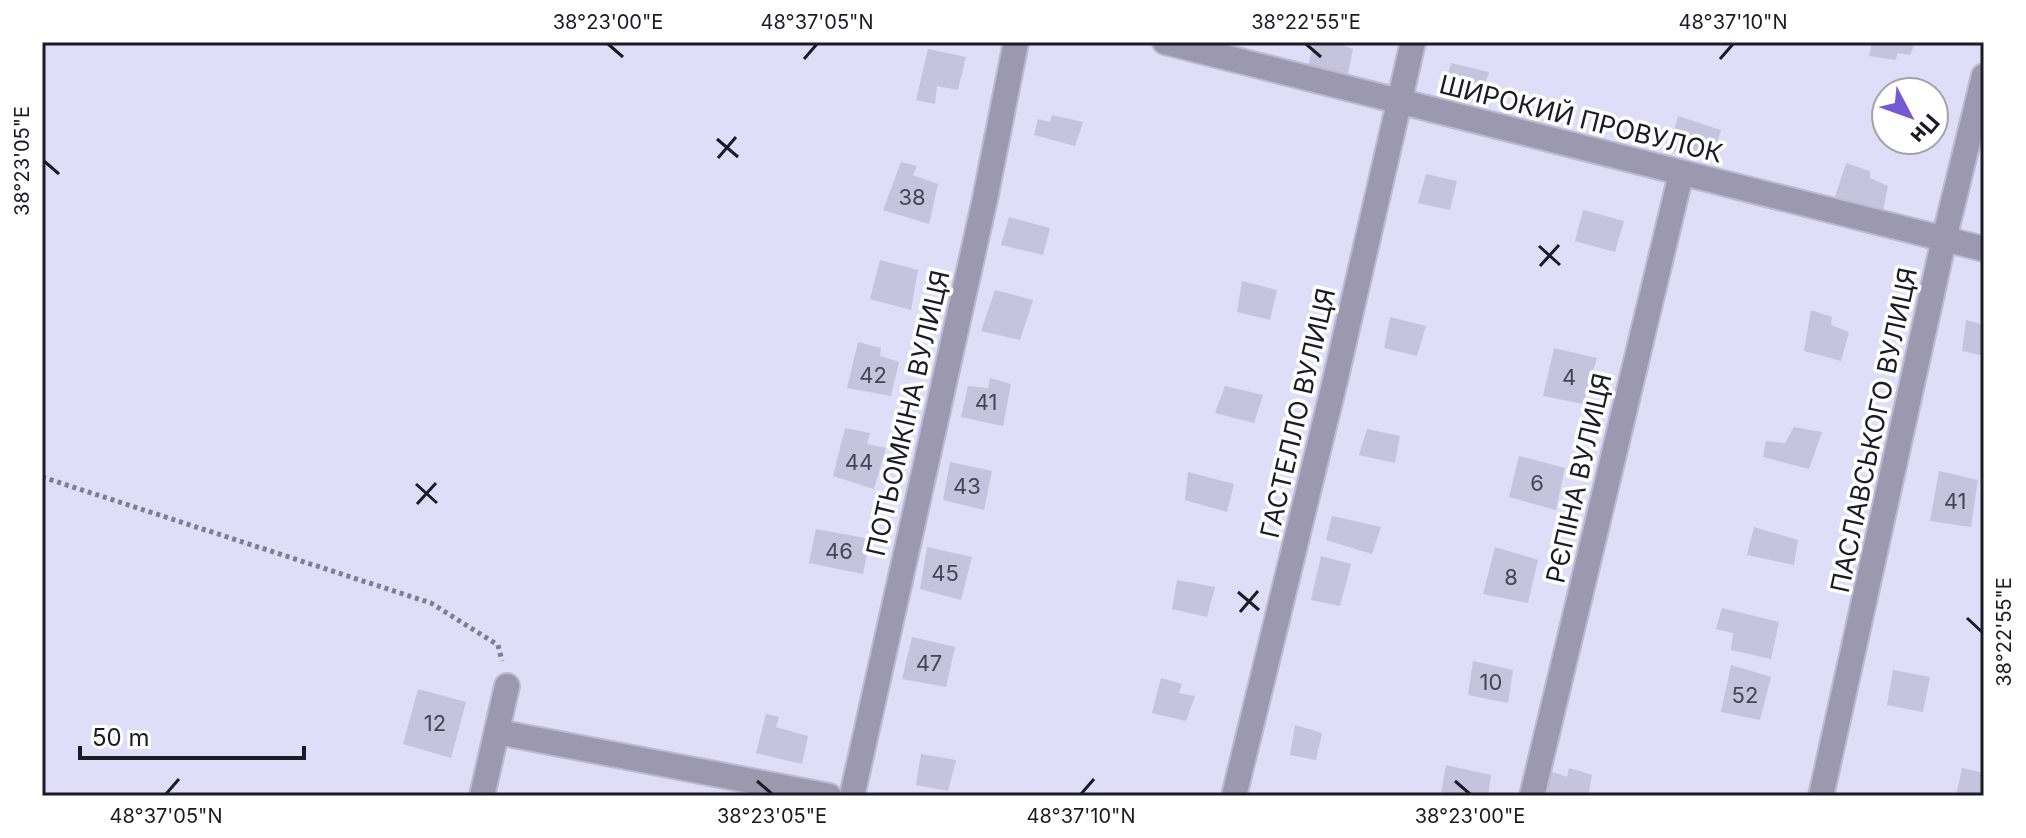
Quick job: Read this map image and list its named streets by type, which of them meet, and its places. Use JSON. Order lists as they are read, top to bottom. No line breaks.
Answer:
{"streets":{"street":["ШИРОКИЙ ПРОВУЛОК","ПОТЬОМКІНА ВУЛИЦЯ","ГАСТЕЛЛО ВУЛИЦЯ","ПАСЛАВСЬКОГО ВУЛИЦЯ","РЄПІНА ВУЛИЦЯ"]},"crossings":[["ШИРОКИЙ ПРОВУЛОК","ГАСТЕЛЛО ВУЛИЦЯ"],["ШИРОКИЙ ПРОВУЛОК","ПАСЛАВСЬКОГО ВУЛИЦЯ"],["ШИРОКИЙ ПРОВУЛОК","РЄПІНА ВУЛИЦЯ"]],"house_numbers":["38","42","4","41","44","6","43","41","46","45","8","47","10","52","12"],"scale_bar":"50 m","north":"bottom right","coordinates":["38°23'00\"E","48°37'05\"N","38°22'55\"E","48°37'10\"N","38°23'05\"E"]}
